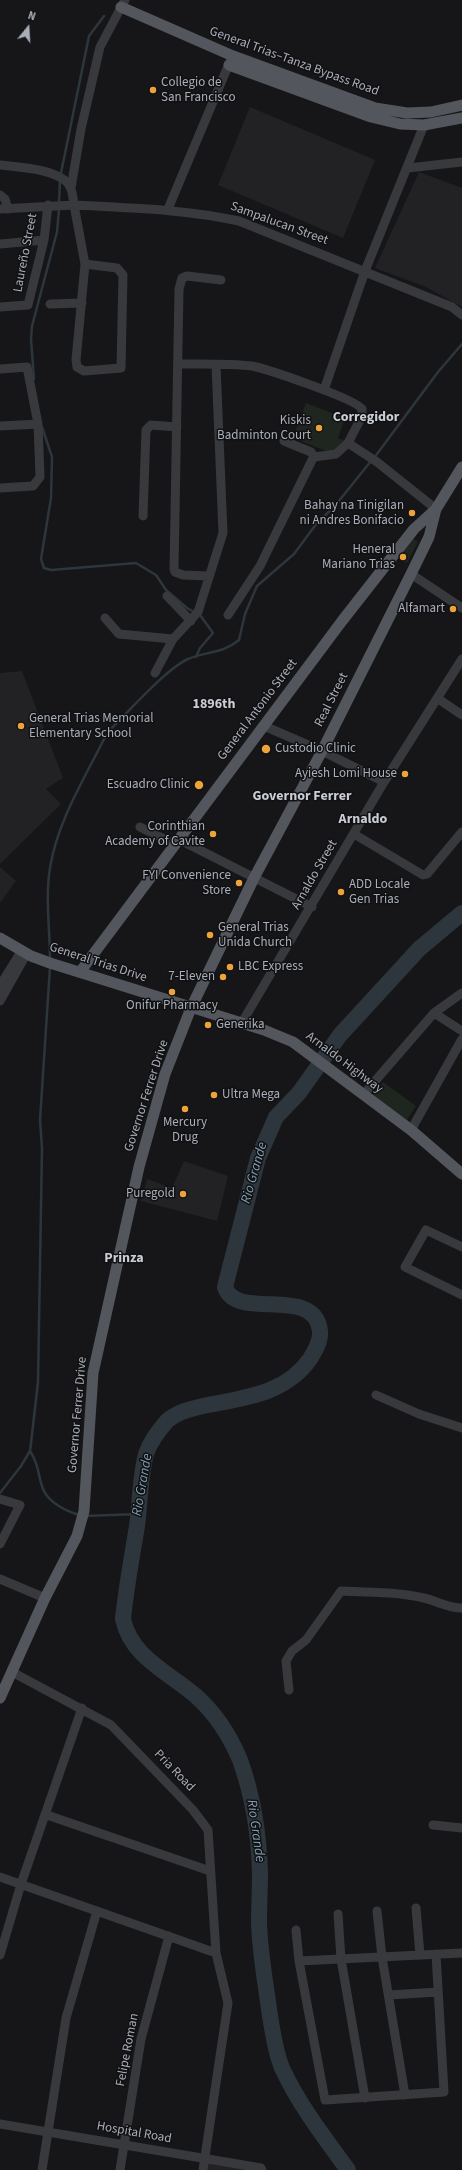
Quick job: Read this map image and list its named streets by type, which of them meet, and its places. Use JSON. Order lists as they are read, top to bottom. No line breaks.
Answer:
{"streets":{"main road":["General Trias–Tanza Bypass Road","Real Street","General Antonio Street","General Trias Drive","Arnaldo Highway","Governor Ferrer Drive"],"street":["Sampalucan Street","Laureño Street","Arnaldo Street","Pria Road","Felipe Roman","Hospital Road"]},"crossings":[["Sampalucan Street","Laureño Street"],["Real Street","General Antonio Street"],["Real Street","General Trias Drive"],["Real Street","Arnaldo Highway"],["Real Street","Governor Ferrer Drive"],["General Antonio Street","General Trias Drive"],["Arnaldo Street","Arnaldo Highway"],["General Trias Drive","Arnaldo Highway"],["General Trias Drive","Governor Ferrer Drive"],["Arnaldo Highway","Governor Ferrer Drive"],["Governor Ferrer Drive","Pria Road"],["Pria Road","Hospital Road"],["Felipe Roman","Hospital Road"]],"districts":["Corregidor","1896th","Governor Ferrer","Arnaldo","Prinza"],"water":["Rio Grande"],"places":["Collegio de San Francisco","Kiskis Badminton Court","Bahay na Tinigilan ni Andres Bonifacio","Heneral Mariano Trias","Alfamart","General Trias Memorial Elementary School","Custodio Clinic","Ayiesh Lomi House","Escuadro Clinic","Corinthian Academy of Cavite","FYI Convenience Store","ADD Locale Gen Trias","General Trias Unida Church","LBC Express","7-Eleven","Onifur Pharmacy","Generika","Ultra Mega","Mercury Drug","Puregold"],"north":"top"}
